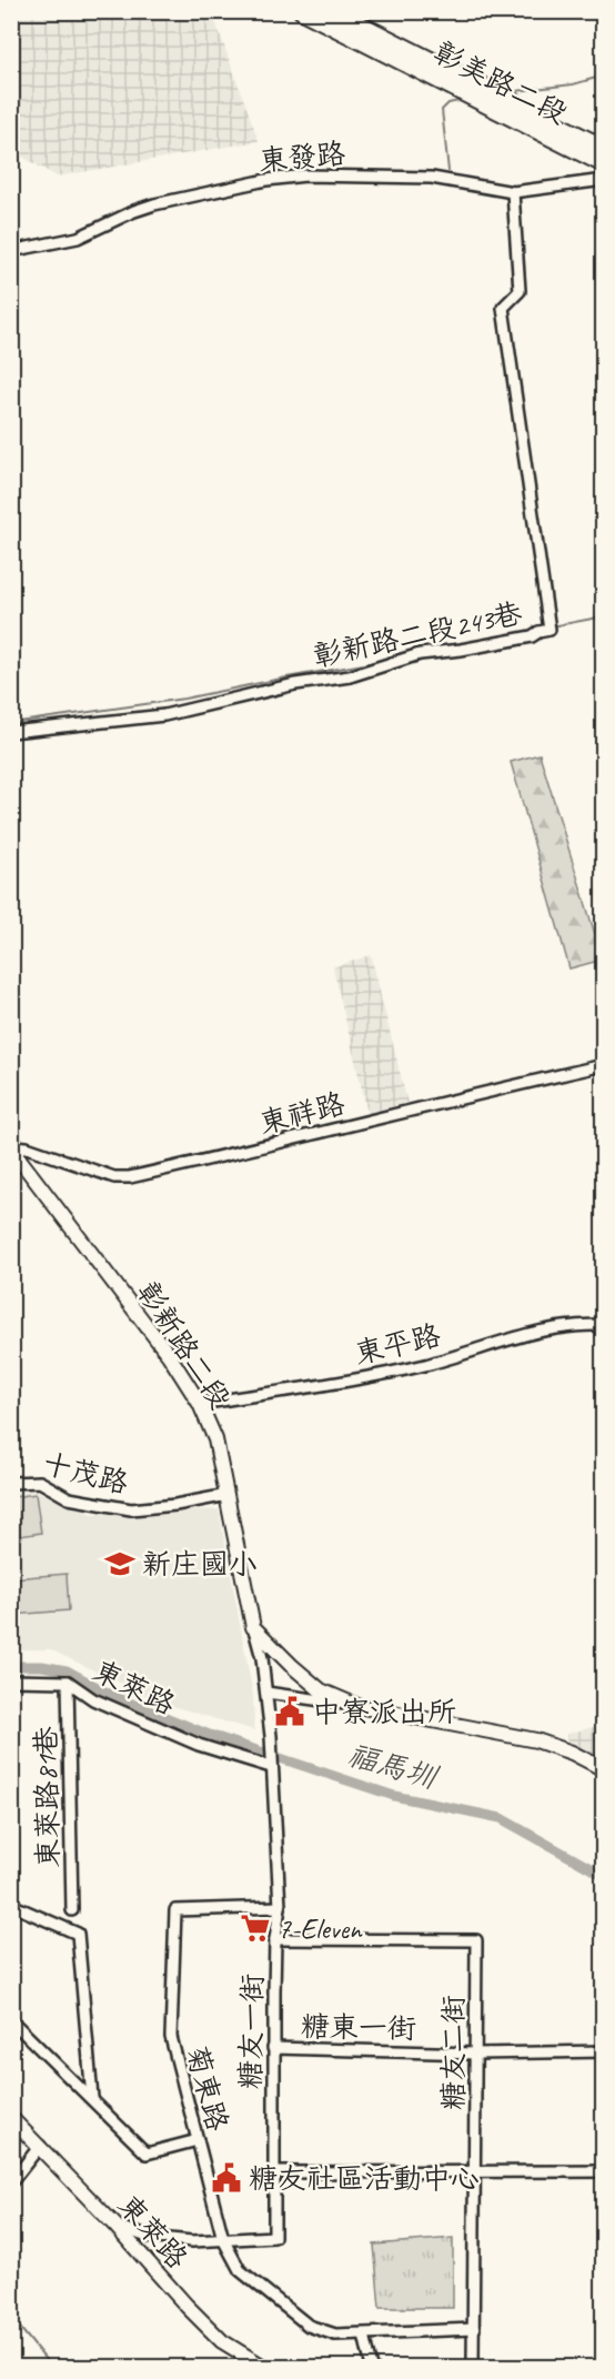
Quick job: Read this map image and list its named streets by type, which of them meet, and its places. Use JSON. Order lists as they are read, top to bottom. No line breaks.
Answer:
{"streets":{"main road":["彰美路二段"],"street":["東發路","彰新路二段243巷","東祥路","東平路","彰新路二段","十茂路","東萊路","東萊路81巷","糖東一街","糖友一街","糖友二街","菊東路"]},"crossings":[["東發路","彰新路二段243巷"],["東祥路","彰新路二段"],["東平路","彰新路二段"],["彰新路二段","十茂路"],["東萊路","東萊路81巷"],["糖東一街","糖友一街"],["糖東一街","糖友二街"],["糖友一街","糖友二街"],["糖友一街","菊東路"],["糖友二街","菊東路"]],"water":["福馬圳"],"places":{"school or university":["新庄國小"],"public building":["中寮派出所","糖友社區活動中心"],"supermarket":["7-Eleven"]}}
